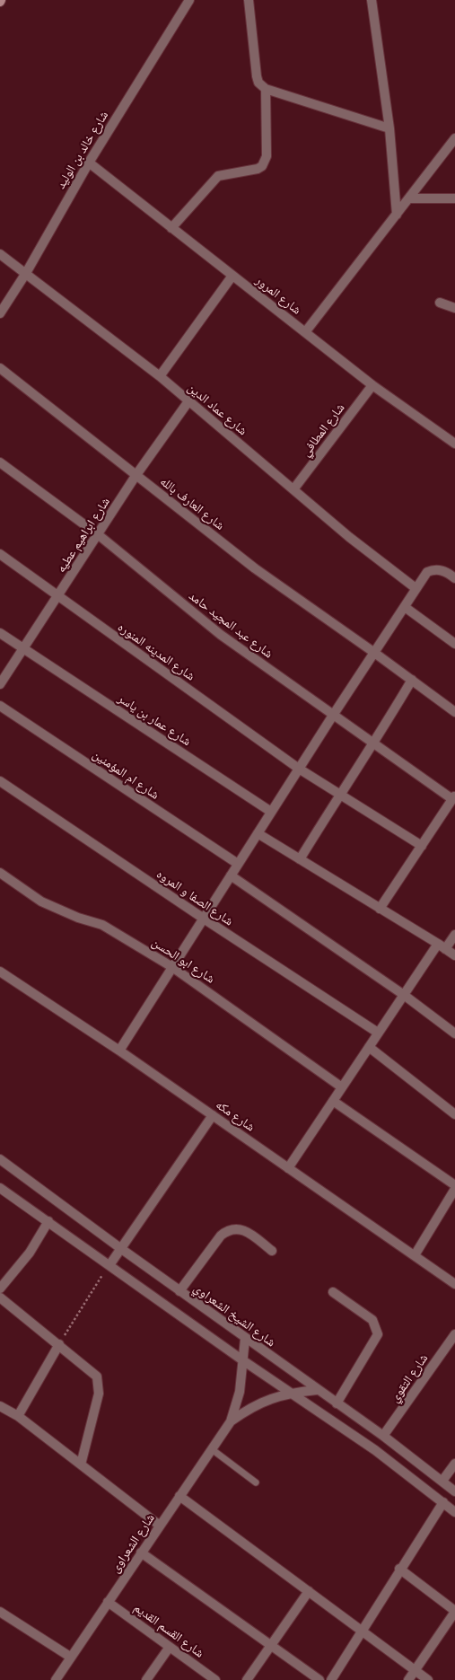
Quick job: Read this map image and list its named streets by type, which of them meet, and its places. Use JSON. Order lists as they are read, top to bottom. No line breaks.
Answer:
{"streets":{"street":["شارع خالد بن الوليد","شارع المرور","شارع عماد الدين","شارع المطافي","شارع العارف بالله","شارع ابراهيم عطيه","شارع عبد المجيد حامد","شارع المدينه المنوره","شارع عمار بن ياسر","شارع ام المؤمنين","شارع الصفا و المروه","شارع ابو الحسن","شارع مكه","شارع الشيخ الشعراوي","شارع التقوي","شارع الشعراوى","شارع القسم القديم"]},"crossings":[["شارع خالد بن الوليد","شارع المرور"],["شارع خالد بن الوليد","شارع عماد الدين"],["شارع المرور","شارع المطافي"],["شارع عماد الدين","شارع المطافي"],["شارع عماد الدين","شارع ابراهيم عطيه"],["شارع العارف بالله","شارع ابراهيم عطيه"],["شارع ابراهيم عطيه","شارع عبد المجيد حامد"],["شارع ابراهيم عطيه","شارع المدينه المنوره"],["شارع ابراهيم عطيه","شارع عمار بن ياسر"],["شارع الشيخ الشعراوي","شارع التقوي"],["شارع الشيخ الشعراوي","شارع الشعراوى"],["شارع الشعراوى","شارع القسم القديم"]]}
